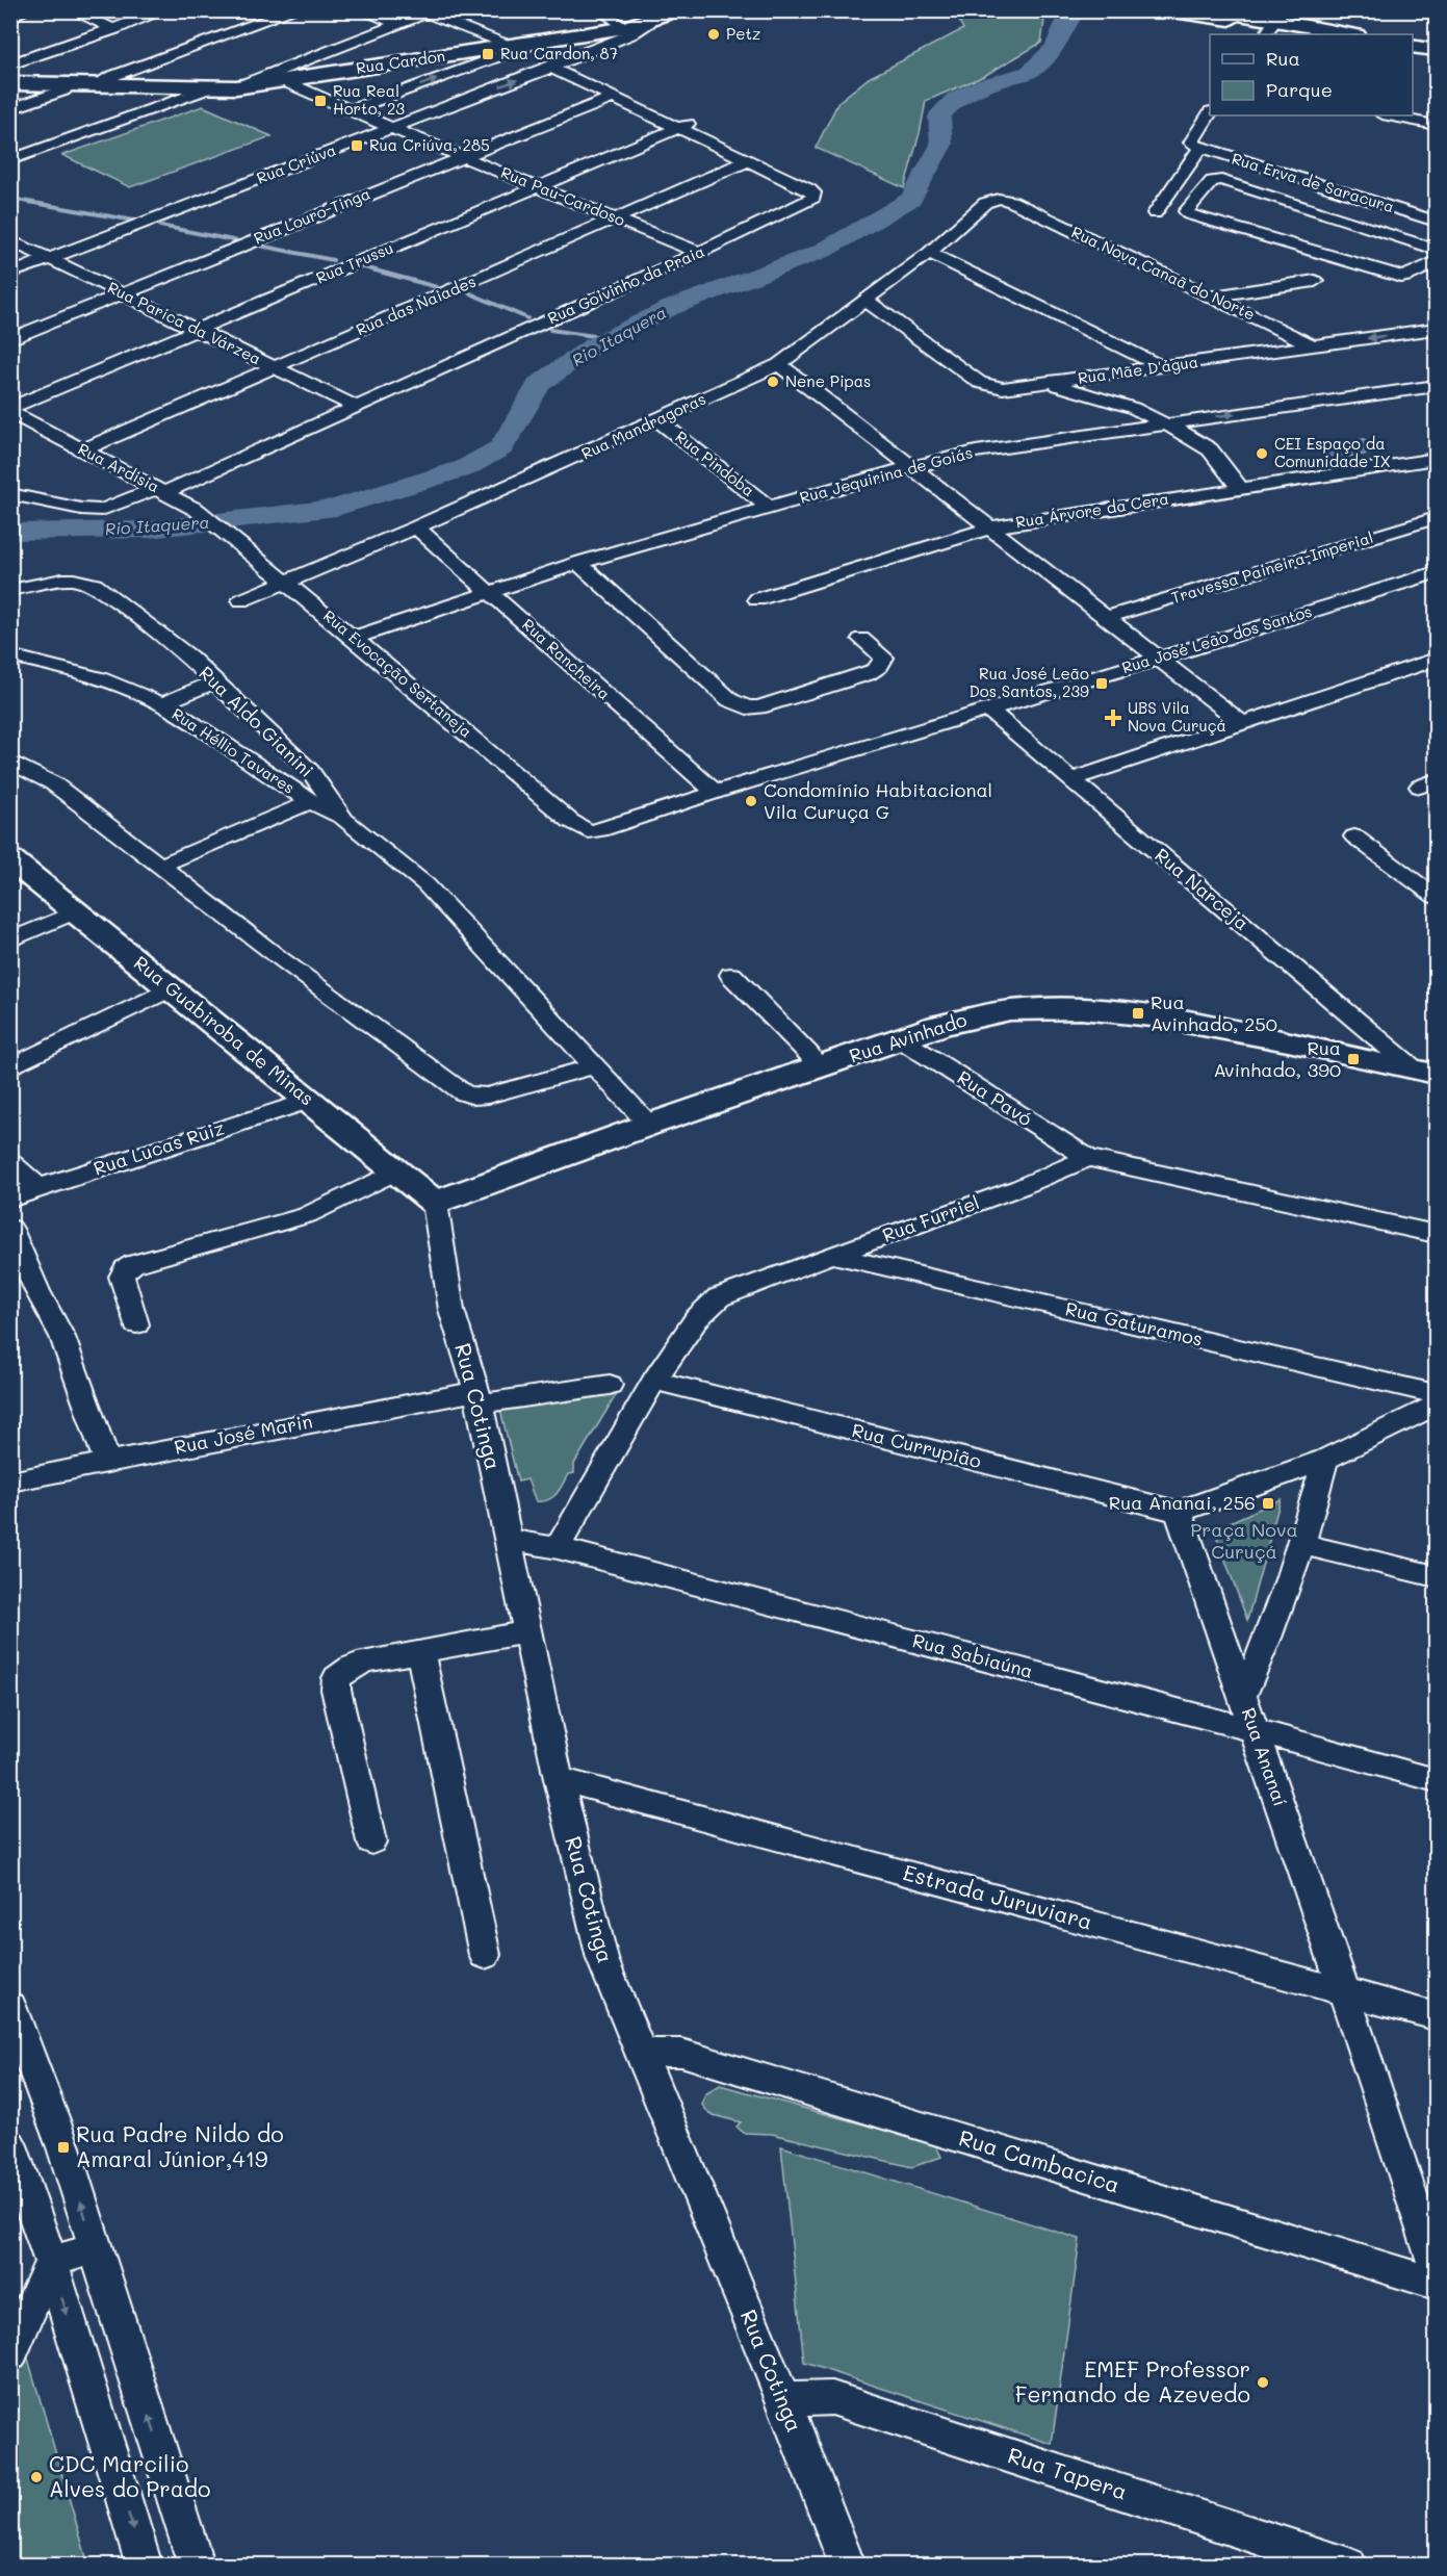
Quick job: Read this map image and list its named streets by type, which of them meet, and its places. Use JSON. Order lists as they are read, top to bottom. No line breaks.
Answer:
{"streets":{"street":["Rua Cardon","Rua Criúva","Rua Erva de Saracura","Rua Pau-Cardoso","Rua Louro-Tinga","Rua Trussu","Rua Nova Canaã do Norte","Rua Goivinho da Praia","Rua das Naiades","Rua Parica da Várzea","Rua Mãe D'água","Rua Mandragoras","Rua Pindoba","Rua Ardisia","Rua Jequirina de Goiás","Rua Árvore da Cera","Travessa Paineira-Imperial","Rua José Leão dos Santos","Rua Rancheira","Rua Evocação Sertaneja","Rua Aldo Gianini","Rua Héllio Tavares","Rua Narceja","Rua Guabiroba de Minas","Rua Avinhado","Rua Pavó","Rua Lucas Ruiz","Rua Furriel","Rua Gaturamos","Rua Cotinga","Rua José Marin","Rua Currupião","Rua Sabiaúna","Rua Ananaí","Estrada Juruviara","Rua Cambacica","Rua Tapera"]},"crossings":[["Rua Cardon","Rua Criúva"],["Rua Cardon","Rua Pau-Cardoso"],["Rua Criúva","Rua Pau-Cardoso"],["Rua Criúva","Rua Goivinho da Praia"],["Rua Criúva","Rua Parica da Várzea"],["Rua Pau-Cardoso","Rua Louro-Tinga"],["Rua Pau-Cardoso","Rua Trussu"],["Rua Pau-Cardoso","Rua Goivinho da Praia"],["Rua Pau-Cardoso","Rua das Naiades"],["Rua Louro-Tinga","Rua Goivinho da Praia"],["Rua Louro-Tinga","Rua Parica da Várzea"],["Rua Trussu","Rua Goivinho da Praia"],["Rua Trussu","Rua Parica da Várzea"],["Rua Trussu","Rua Ardisia"],["Rua Nova Canaã do Norte","Rua Mãe D'água"],["Rua Nova Canaã do Norte","Rua Mandragoras"],["Rua Goivinho da Praia","Rua das Naiades"],["Rua Goivinho da Praia","Rua Parica da Várzea"],["Rua Goivinho da Praia","Rua Ardisia"],["Rua das Naiades","Rua Parica da Várzea"],["Rua das Naiades","Rua Ardisia"],["Rua Mãe D'água","Rua Mandragoras"],["Rua Mandragoras","Rua Pindoba"],["Rua Mandragoras","Rua Rancheira"],["Rua Mandragoras","Rua Evocação Sertaneja"],["Rua Pindoba","Rua Jequirina de Goiás"],["Rua Ardisia","Rua Evocação Sertaneja"],["Rua Jequirina de Goiás","Rua Rancheira"],["Rua Jequirina de Goiás","Rua Evocação Sertaneja"],["Rua José Leão dos Santos","Rua Rancheira"],["Rua José Leão dos Santos","Rua Evocação Sertaneja"],["Rua José Leão dos Santos","Rua Narceja"],["Rua Aldo Gianini","Rua Héllio Tavares"],["Rua Aldo Gianini","Rua Avinhado"],["Rua Narceja","Rua Avinhado"],["Rua Guabiroba de Minas","Rua Avinhado"],["Rua Guabiroba de Minas","Rua Lucas Ruiz"],["Rua Guabiroba de Minas","Rua Cotinga"],["Rua Avinhado","Rua Pavó"],["Rua Avinhado","Rua Cotinga"],["Rua Pavó","Rua Furriel"],["Rua Furriel","Rua Gaturamos"],["Rua Furriel","Rua Currupião"],["Rua Furriel","Rua Sabiaúna"],["Rua Cotinga","Rua José Marin"],["Rua Cotinga","Rua Sabiaúna"],["Rua Cotinga","Estrada Juruviara"],["Rua Cotinga","Rua Cambacica"],["Rua Cotinga","Rua Tapera"],["Rua Currupião","Rua Ananaí"],["Rua Sabiaúna","Rua Ananaí"],["Rua Ananaí","Estrada Juruviara"]],"water":["Rio Itaquera"],"parks":["Praça Nova Curuçá"],"places":{"other":["Petz","Nene Pipas","CEI Espaço da Comunidade IX","Condomínio Habitacional Vila Curuça G","EMEF Professor Fernando de Azevedo","CDC Marcilio Alves do Prado"],"transit":["Rua Cardon, 87","Rua Real Horto, 23","Rua Criúva, 285","Rua José Leão Dos Santos, 239","Rua Avinhado, 250","Rua Avinhado, 390","Rua Ananai, 256","Rua Padre Nildo do Amaral Júnior,419"],"health":["UBS Vila Nova Curuçá"]},"legend":["Rua","Parque"]}
